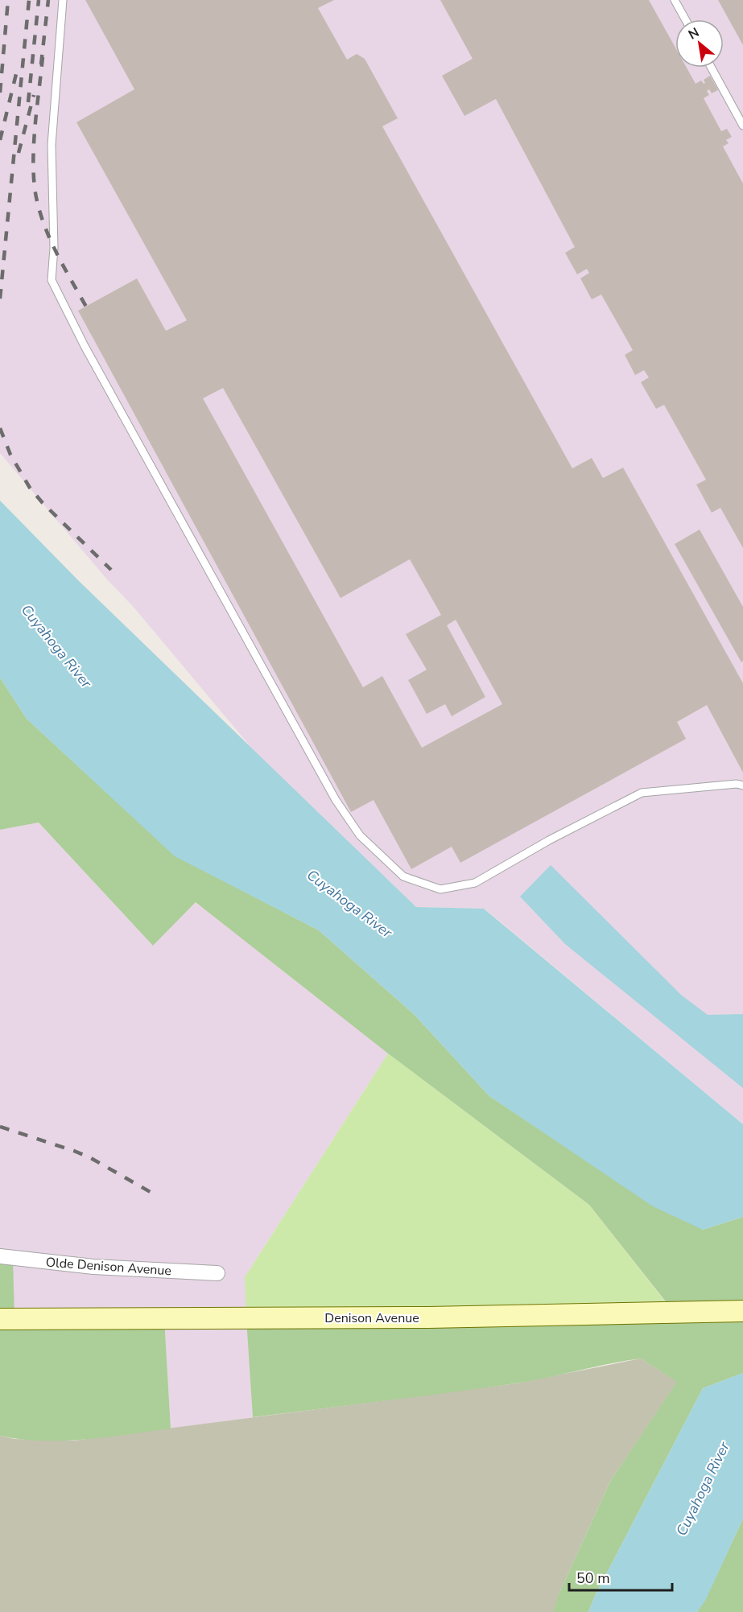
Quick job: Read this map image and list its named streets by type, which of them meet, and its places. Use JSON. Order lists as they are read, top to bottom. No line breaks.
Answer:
{"streets":{"main road":["Denison Avenue"],"street":["Olde Denison Avenue"]},"water":["Cuyahoga River"],"scale_bar":"50 m","north":"top left"}
